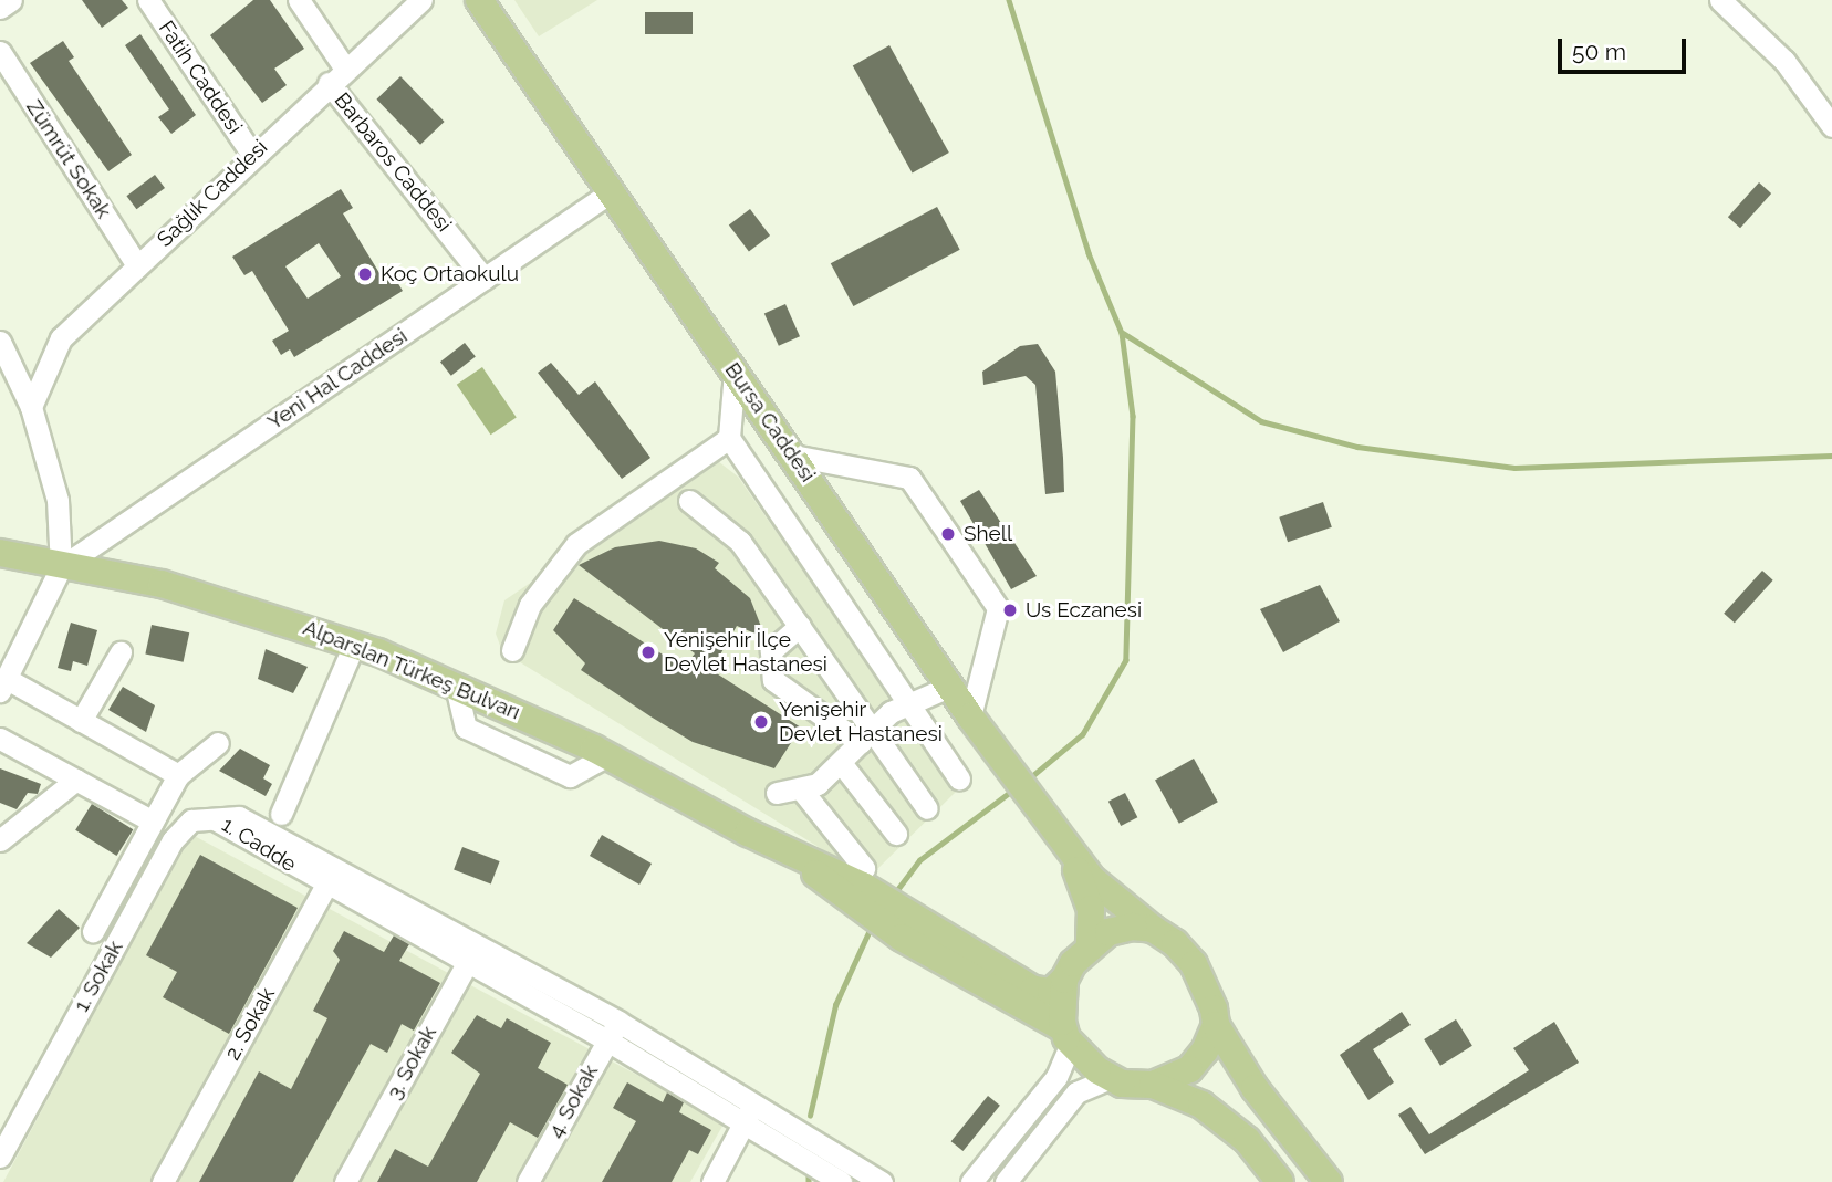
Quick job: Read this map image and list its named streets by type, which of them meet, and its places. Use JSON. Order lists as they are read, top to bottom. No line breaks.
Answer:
{"streets":{"main road":["Bursa Caddesi","Alparslan Türkeş Bulvarı"],"street":["Fatih Caddesi","Zümrüt Sokak","Barbaros Caddesi","Sağlık Caddesi","Yeni Hal Caddesi","1. Cadde","1. Sokak","2. Sokak","3. Sokak","4. Sokak"]},"crossings":[["Fatih Caddesi","Sağlık Caddesi"],["Zümrüt Sokak","Sağlık Caddesi"],["Barbaros Caddesi","Sağlık Caddesi"],["Barbaros Caddesi","Yeni Hal Caddesi"],["Yeni Hal Caddesi","Bursa Caddesi"],["Yeni Hal Caddesi","Alparslan Türkeş Bulvarı"],["Bursa Caddesi","Alparslan Türkeş Bulvarı"],["1. Cadde","1. Sokak"],["1. Cadde","2. Sokak"],["1. Cadde","3. Sokak"],["1. Cadde","4. Sokak"]],"places":["Koç Ortaokulu","Shell","Us Eczanesi","Yenişehir İlçe Devlet Hastanesi","Yenişehir Devlet Hastanesi"],"scale_bar":"50 m"}
